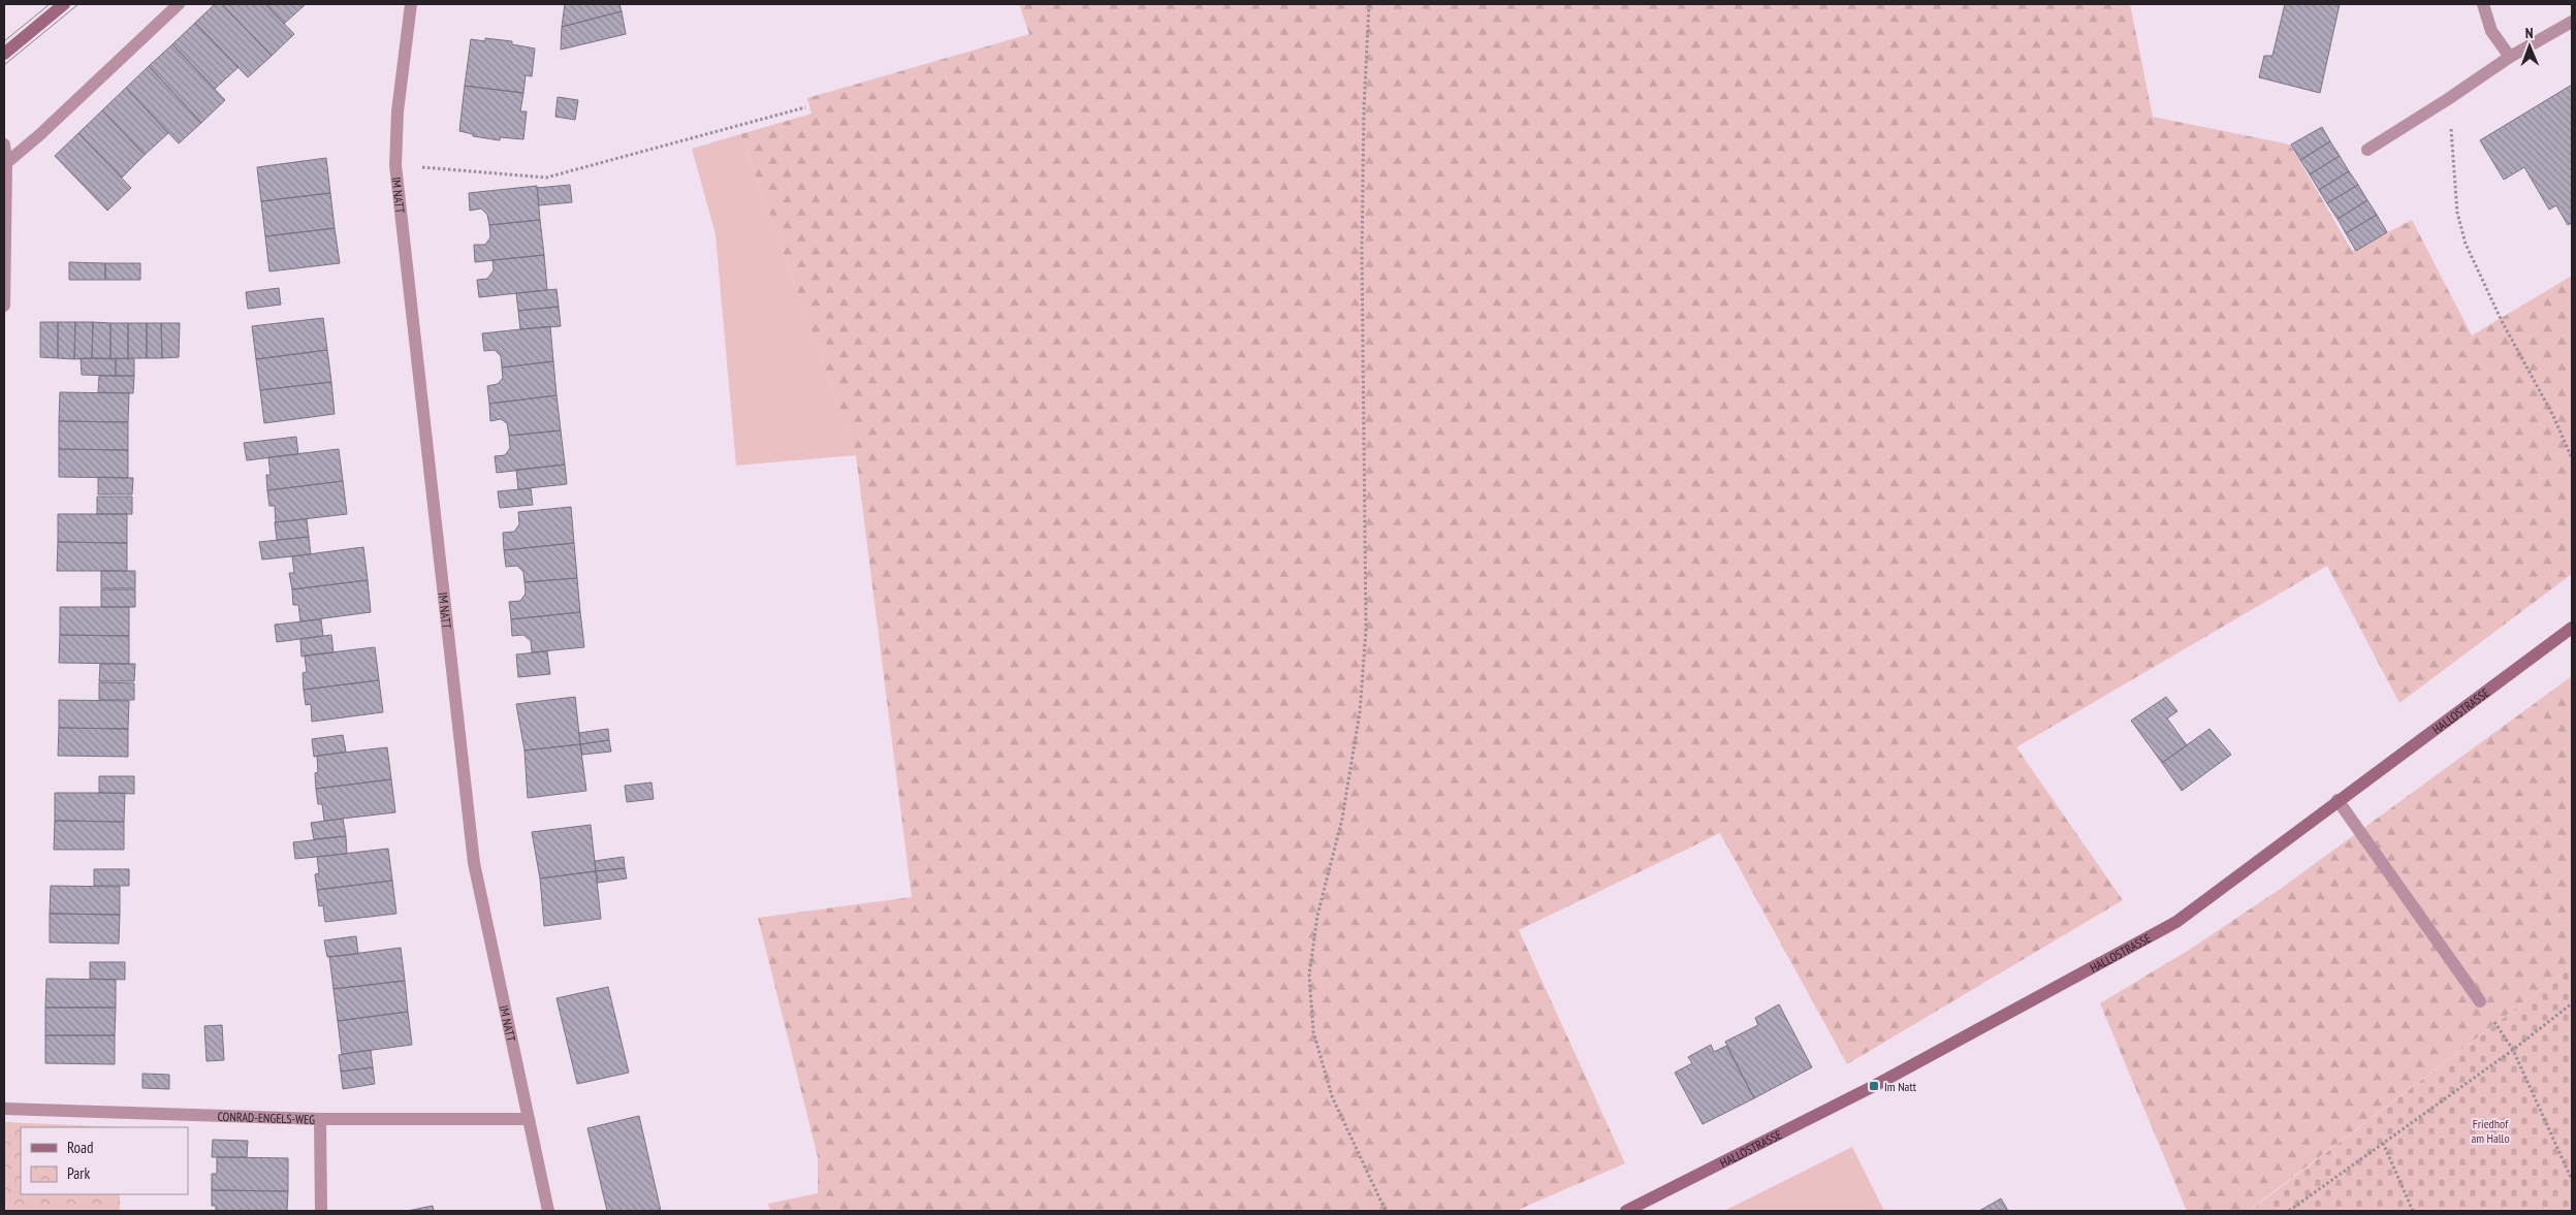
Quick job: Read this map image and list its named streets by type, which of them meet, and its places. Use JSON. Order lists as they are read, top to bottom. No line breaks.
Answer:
{"streets":{"main road":["HALLOSTRASSE"],"street":["IM NATT","CONRAD-ENGELS-WEG"]},"crossings":[["IM NATT","CONRAD-ENGELS-WEG"]],"parks":["Friedhof am Hallo"],"places":{"transit":["Im Natt"]},"legend":["Road","Park"],"north":"top"}
